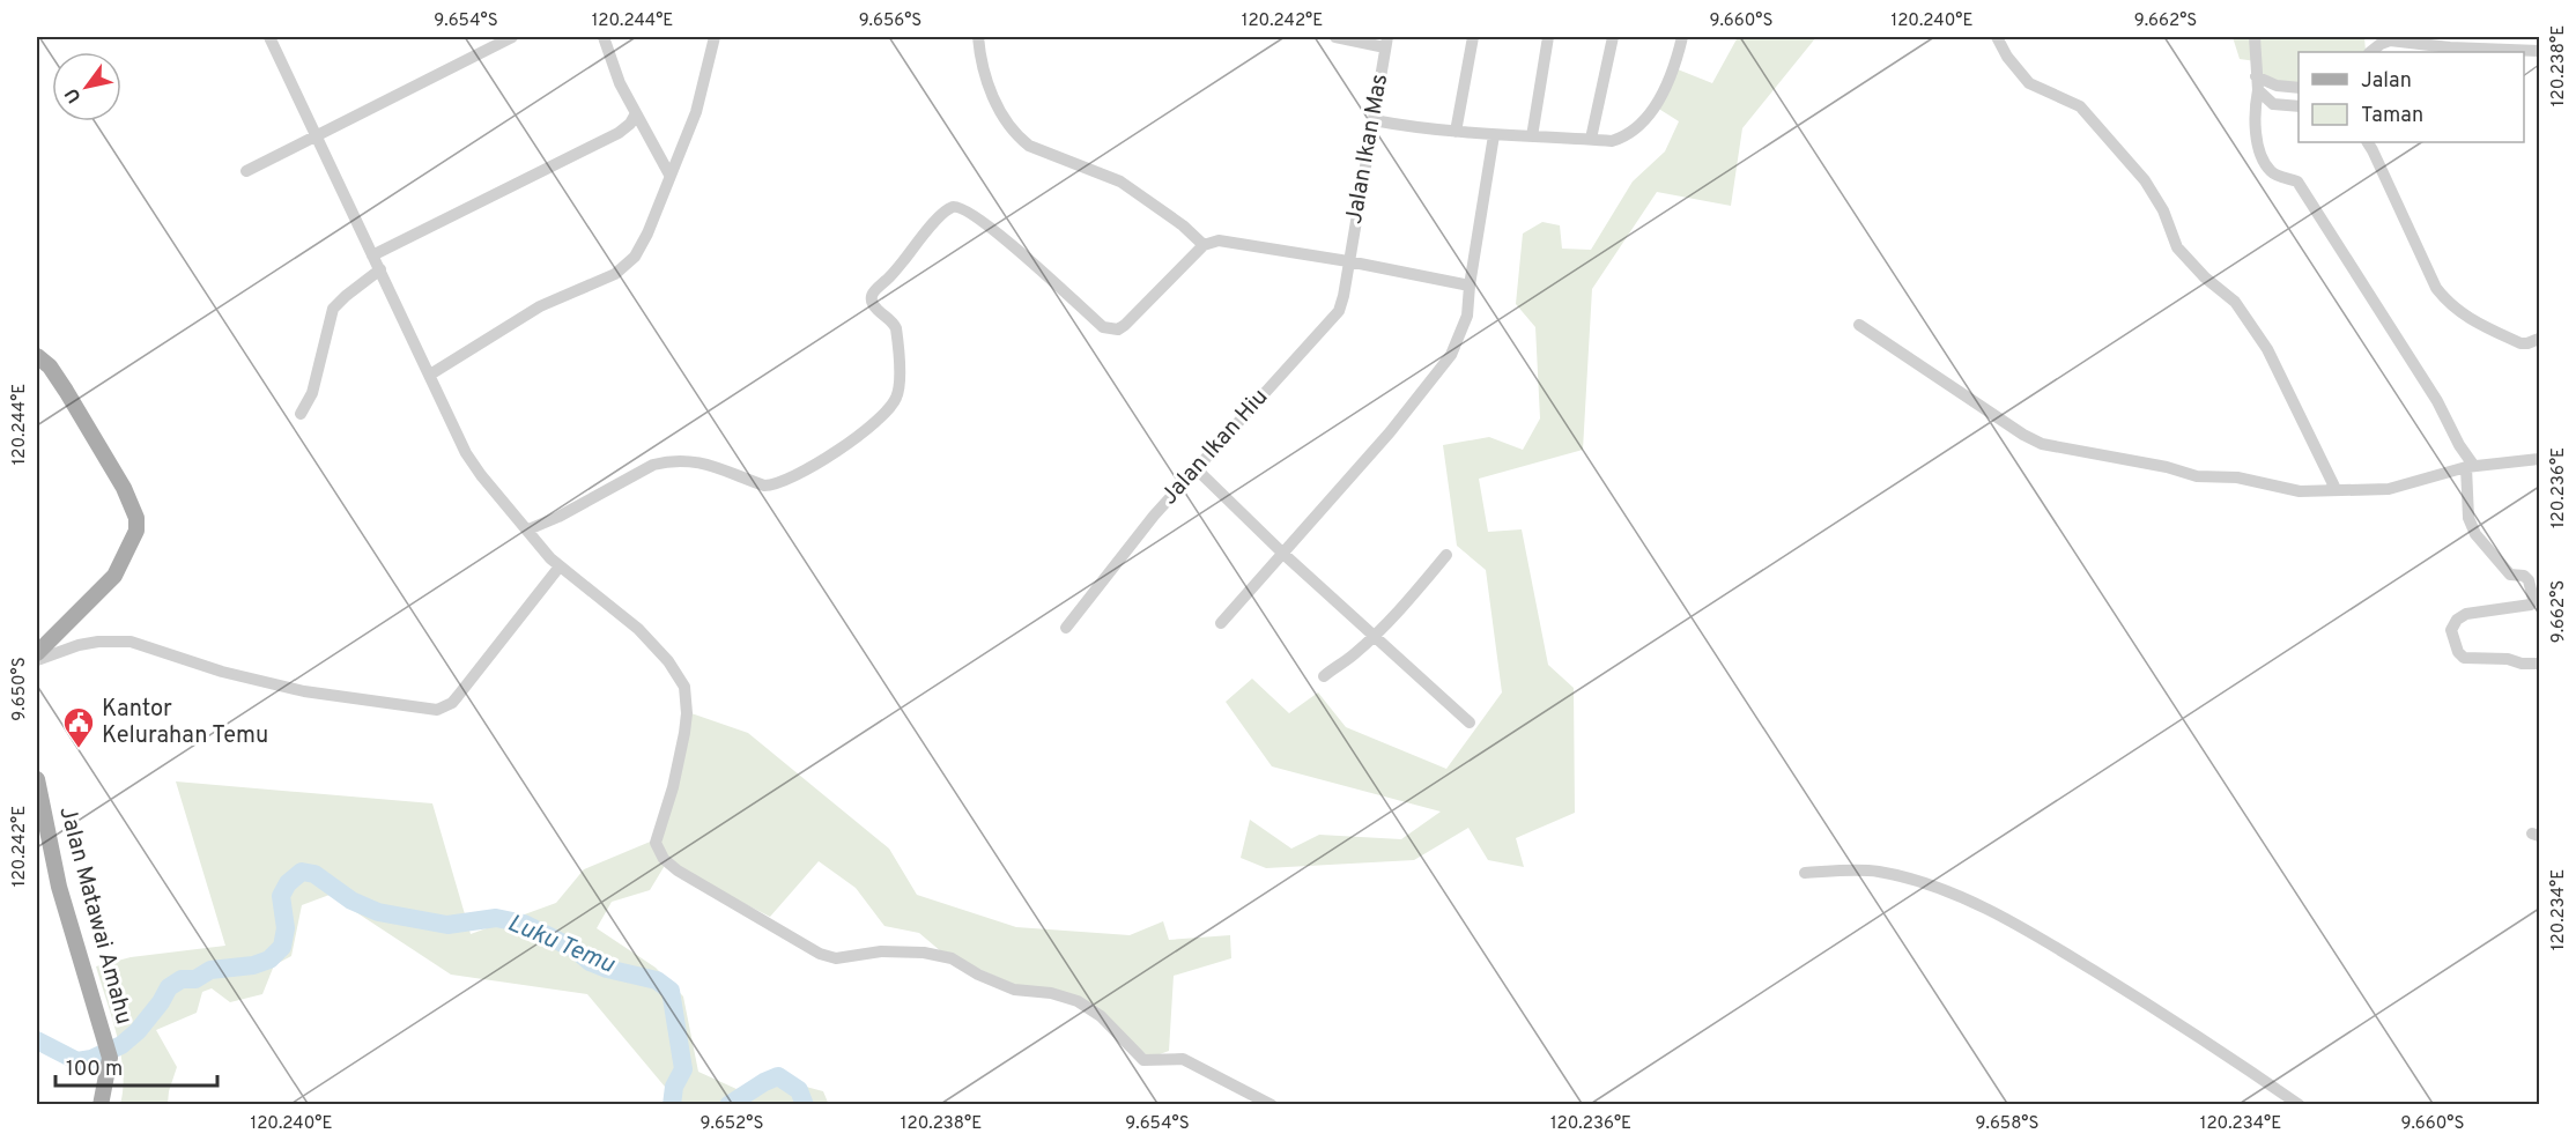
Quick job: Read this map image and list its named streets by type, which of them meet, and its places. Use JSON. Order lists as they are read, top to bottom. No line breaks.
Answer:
{"streets":{"main road":["Jalan Matawai Amahu"],"street":["Jalan Ikan Mas","Jalan Ikan Hiu"]},"crossings":[["Jalan Ikan Mas","Jalan Ikan Hiu"]],"water":["Luku Temu"],"places":{"public building":["Kantor Kelurahan Temu"]},"legend":["Jalan","Taman"],"scale_bar":"100 m","north":"bottom left","coordinates":["9.654°S","120.244°E","9.656°S","120.242°E","9.660°S","120.240°E","9.662°S","120.238°E","120.236°E","9.650°S","120.234°E","9.652°S","9.658°S"]}
